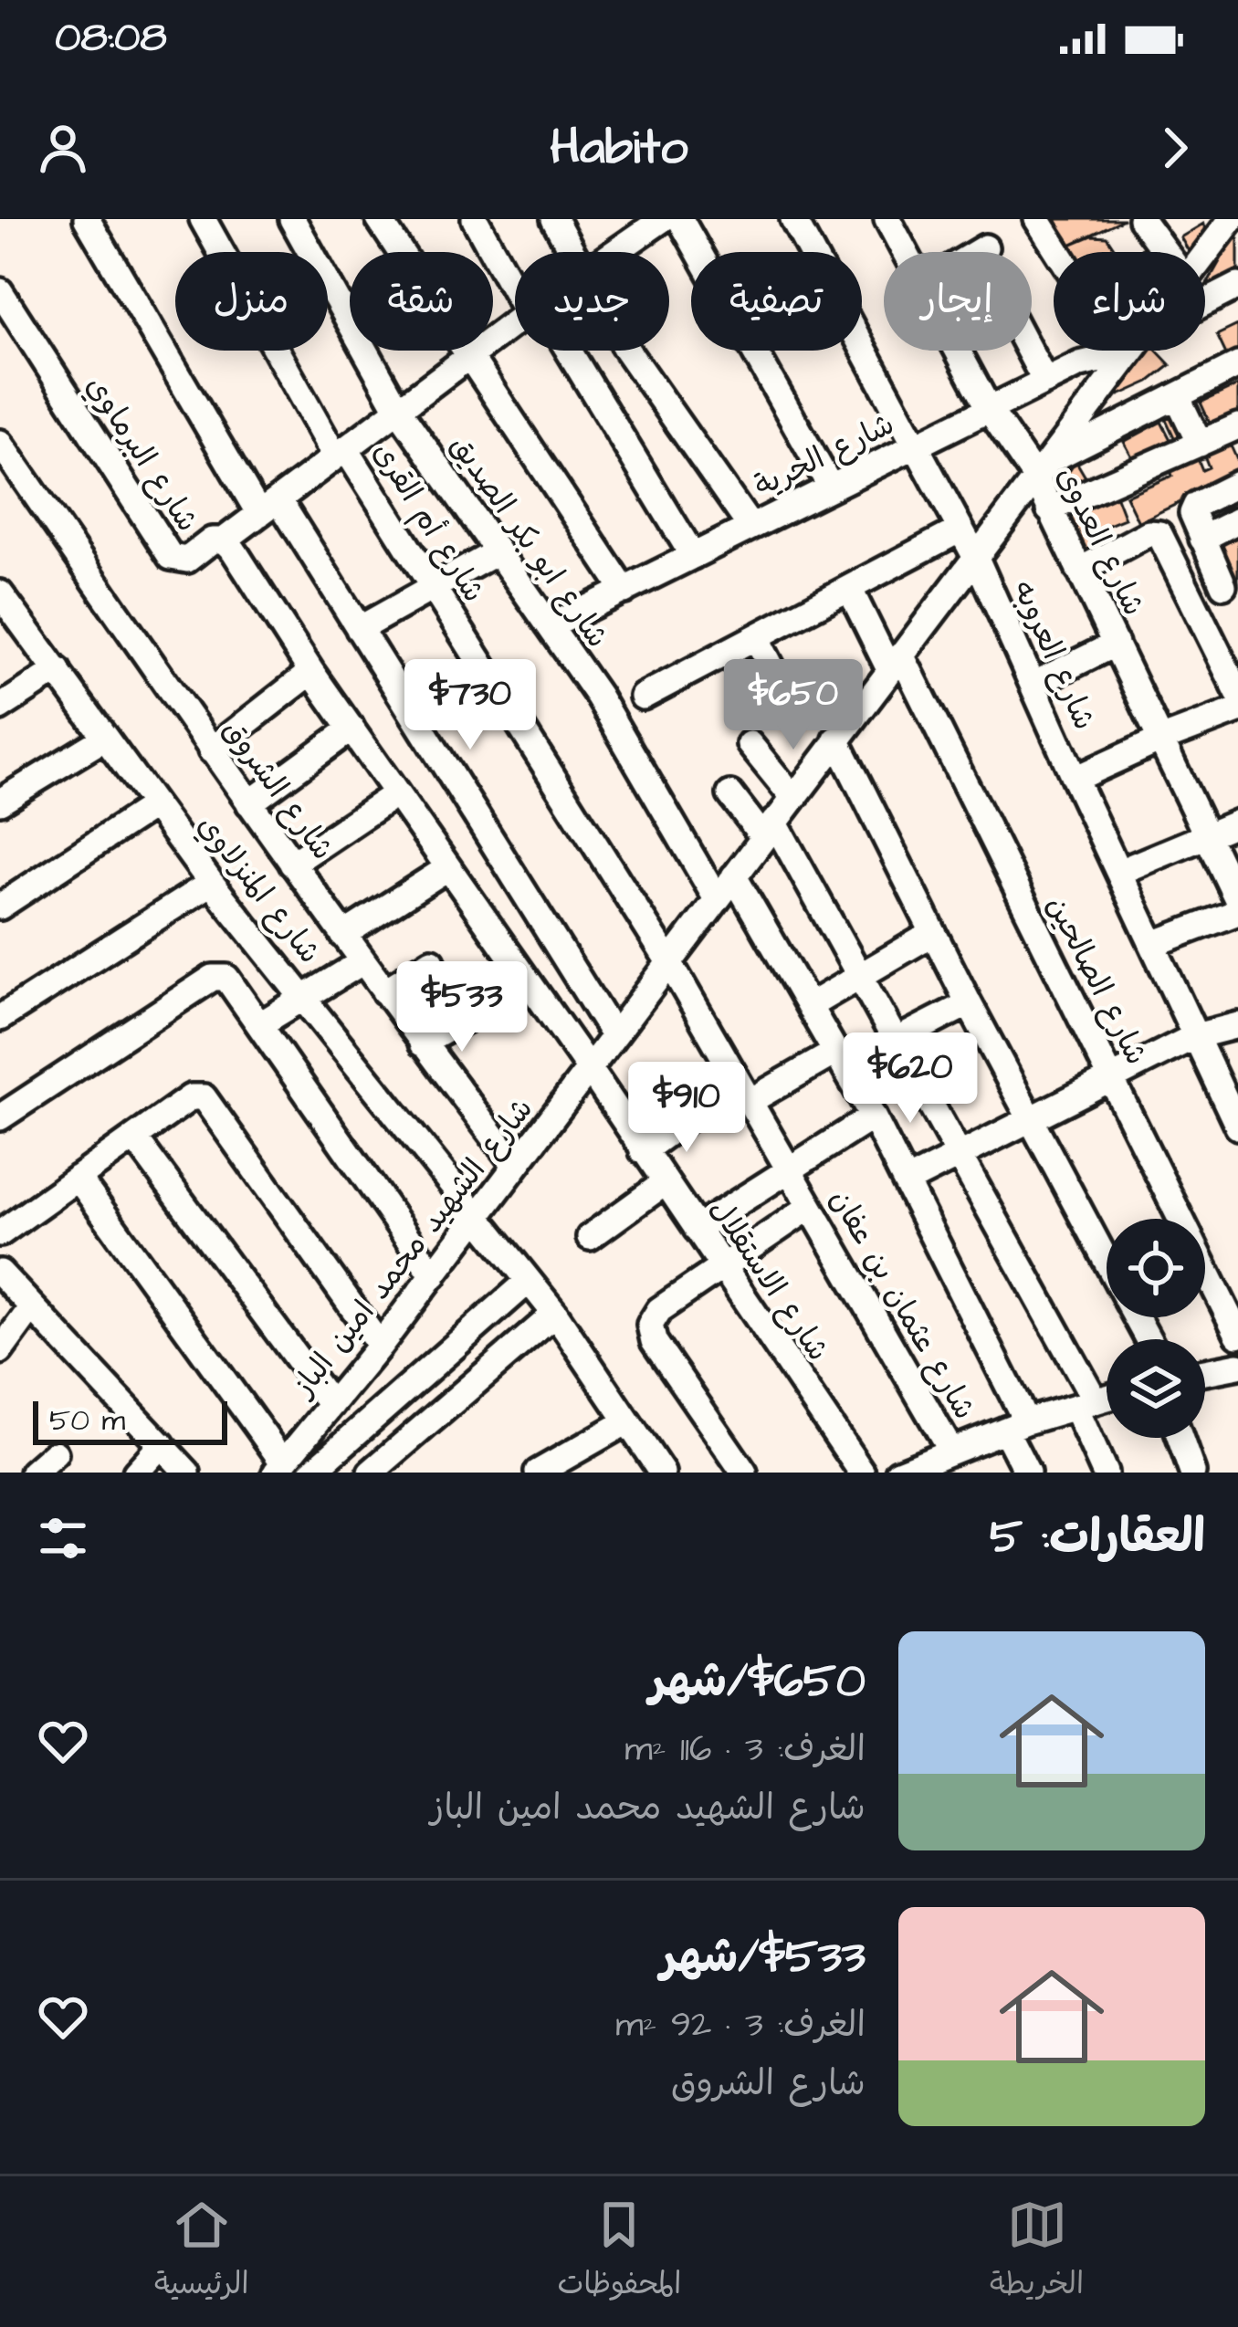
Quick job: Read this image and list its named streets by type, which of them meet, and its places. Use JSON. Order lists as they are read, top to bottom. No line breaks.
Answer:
{"streets":{"street":["شارع البرماوي","شارع الحرية","شارع أم القرى","شارع ابو بكر الصديق","شارع العدوى","شارع العروبه","شارع الشروق","شارع المنزلاوي","شارع الصالحين","شارع الشهيد محمد امين الباز","شارع الاستقلال","شارع عثمان بن عفان"]},"crossings":[["شارع البرماوي","شارع الشهيد محمد امين الباز"],["شارع البرماوي","شارع الاستقلال"],["شارع الحرية","شارع ابو بكر الصديق"],["شارع الحرية","شارع العدوى"],["شارع الحرية","شارع العروبه"],["شارع أم القرى","شارع الشهيد محمد امين الباز"],["شارع أم القرى","شارع عثمان بن عفان"],["شارع ابو بكر الصديق","شارع الشهيد محمد امين الباز"],["شارع العدوى","شارع الشهيد محمد امين الباز"],["شارع العروبه","شارع الشهيد محمد امين الباز"],["شارع الشروق","شارع الشهيد محمد امين الباز"],["شارع المنزلاوي","شارع الشهيد محمد امين الباز"],["شارع الصالحين","شارع الشهيد محمد امين الباز"],["شارع الشهيد محمد امين الباز","شارع الاستقلال"],["شارع الشهيد محمد امين الباز","شارع عثمان بن عفان"]],"scale_bar":"50 m","page":{"status":"08:08","header":"Habito","chip":["شراء","إيجار","تصفية","جديد","شقة","منزل"],"price":["$730","$650","$533","$620","$910"],"scale":"50 m","heading":"العقارات: 5","list":[{"name":"$650/شهر","note":"الغرف: 3 · 116 m² · شارع الشهيد محمد امين الباز"},{"name":"$533/شهر","note":"الغرف: 3 · 92 m² · شارع الشروق"}],"tabs":["الخريطة","المحفوظات","الرئيسية"]}}
